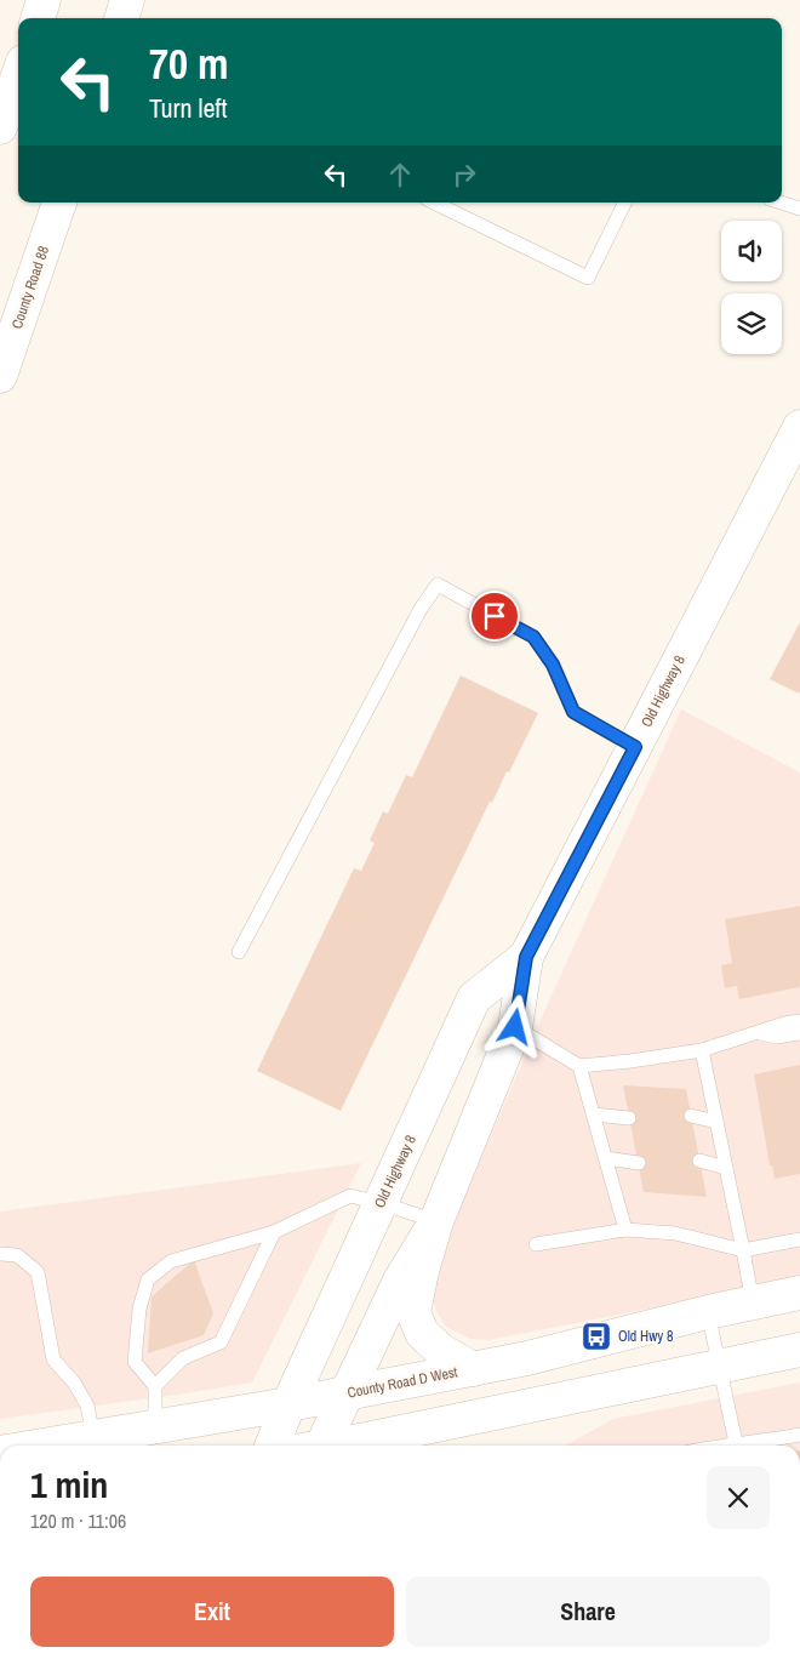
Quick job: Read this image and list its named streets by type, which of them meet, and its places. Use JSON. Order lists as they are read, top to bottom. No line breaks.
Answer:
{"streets":{"main road":["County Road 88","Old Highway 8","County Road D West"]},"crossings":[["Old Highway 8","County Road D West"]],"places":{"bus stop":["Old Hwy 8"]},"page":{"turn":["70 m","Turn left"],"heading":["1 min","120 m · 11:06"],"buttons":["Exit","Share"]}}
